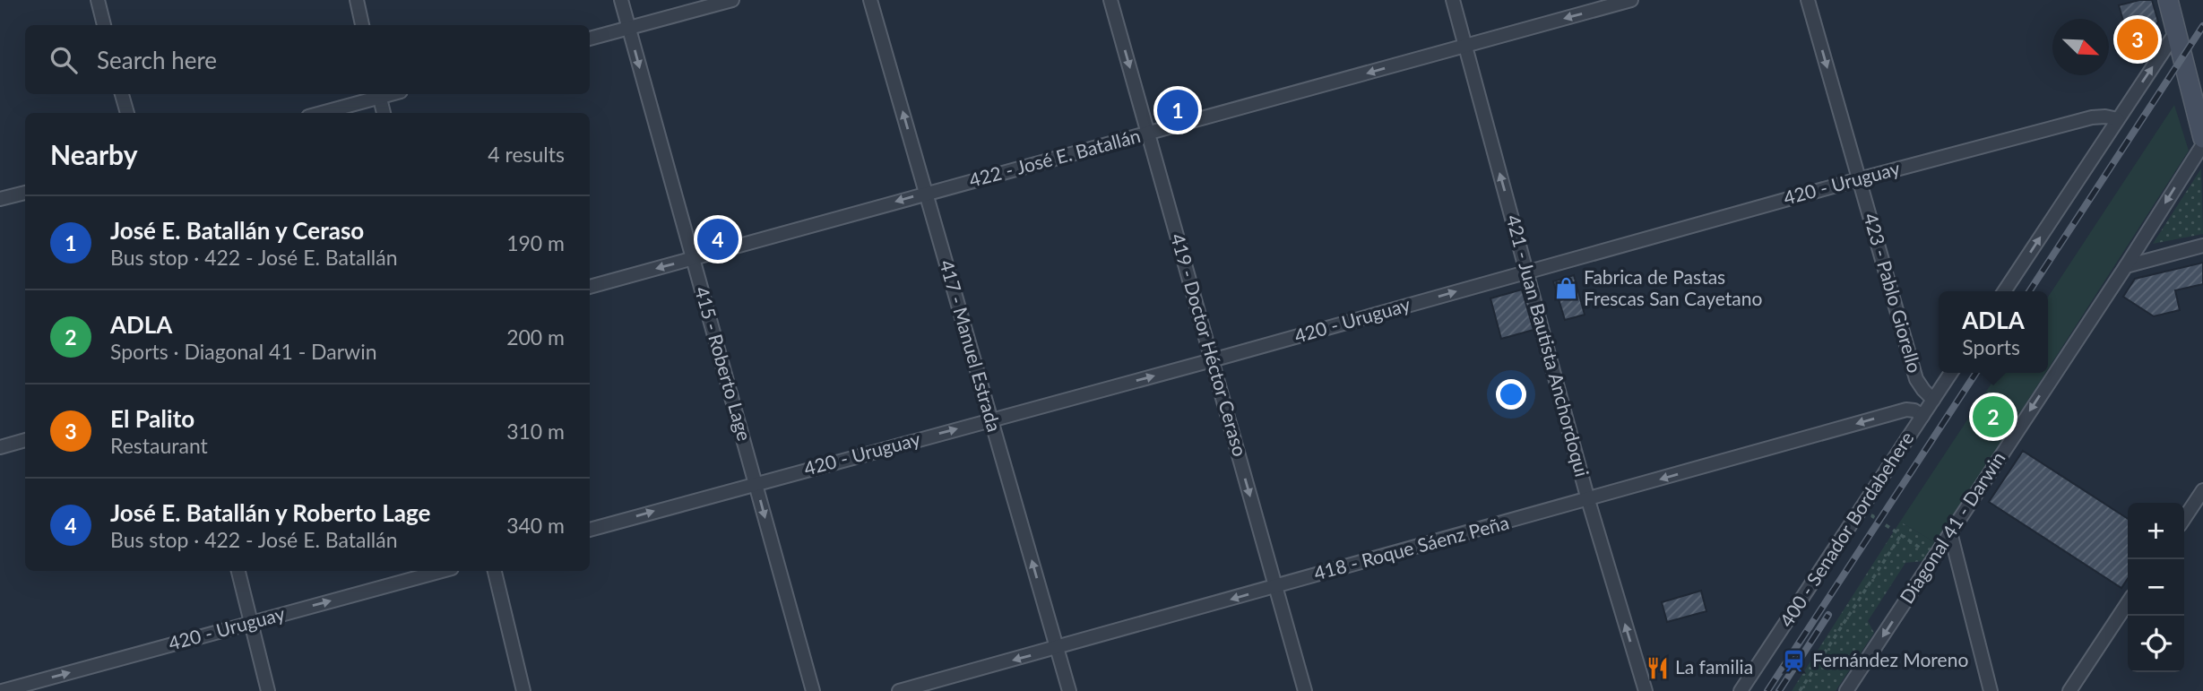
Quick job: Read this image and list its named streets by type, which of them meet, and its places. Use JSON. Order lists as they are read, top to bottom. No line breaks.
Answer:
{"streets":{"street":["422 - José E. Batallán","420 - Uruguay","423 - Pablo Giorello","419 - Doctor Héctor Ceraso","417 - Manuel Estrada","421 - Juan Bautista Anchordoqui","415 - Roberto Lage","Diagonal 41 - Darwin","400 - Senador Bordabehere","418 - Roque Sáenz Peña"]},"crossings":[["422 - José E. Batallán","419 - Doctor Héctor Ceraso"],["422 - José E. Batallán","417 - Manuel Estrada"],["422 - José E. Batallán","421 - Juan Bautista Anchordoqui"],["422 - José E. Batallán","415 - Roberto Lage"],["420 - Uruguay","423 - Pablo Giorello"],["420 - Uruguay","419 - Doctor Héctor Ceraso"],["420 - Uruguay","417 - Manuel Estrada"],["420 - Uruguay","421 - Juan Bautista Anchordoqui"],["420 - Uruguay","415 - Roberto Lage"],["423 - Pablo Giorello","400 - Senador Bordabehere"],["419 - Doctor Héctor Ceraso","418 - Roque Sáenz Peña"],["417 - Manuel Estrada","418 - Roque Sáenz Peña"],["421 - Juan Bautista Anchordoqui","418 - Roque Sáenz Peña"],["400 - Senador Bordabehere","418 - Roque Sáenz Peña"]],"one_way":["422 - José E. Batallán","420 - Uruguay","423 - Pablo Giorello","419 - Doctor Héctor Ceraso","417 - Manuel Estrada","421 - Juan Bautista Anchordoqui","415 - Roberto Lage","418 - Roque Sáenz Peña"],"places":{"shop":["Fabrica de Pastas Frescas San Cayetano"],"station":["Fernández Moreno"],"restaurant":["La familia"]},"north":"bottom right","page":{"pins":["3","1","4","2"],"search":"Search here","heading":["Nearby","4 results"],"list":[{"mark":"1","name":"José E. Batallán y Ceraso","note":"Bus stop · 422 - José E. Batallán","value":"190 m"},{"mark":"2","name":"ADLA","note":"Sports · Diagonal 41 - Darwin","value":"200 m"},{"mark":"3","name":"El Palito","note":"Restaurant","value":"310 m"},{"mark":"4","name":"José E. Batallán y Roberto Lage","note":"Bus stop · 422 - José E. Batallán","value":"340 m"}],"popup":["ADLA","Sports"],"map_buttons":["+","−"]}}
